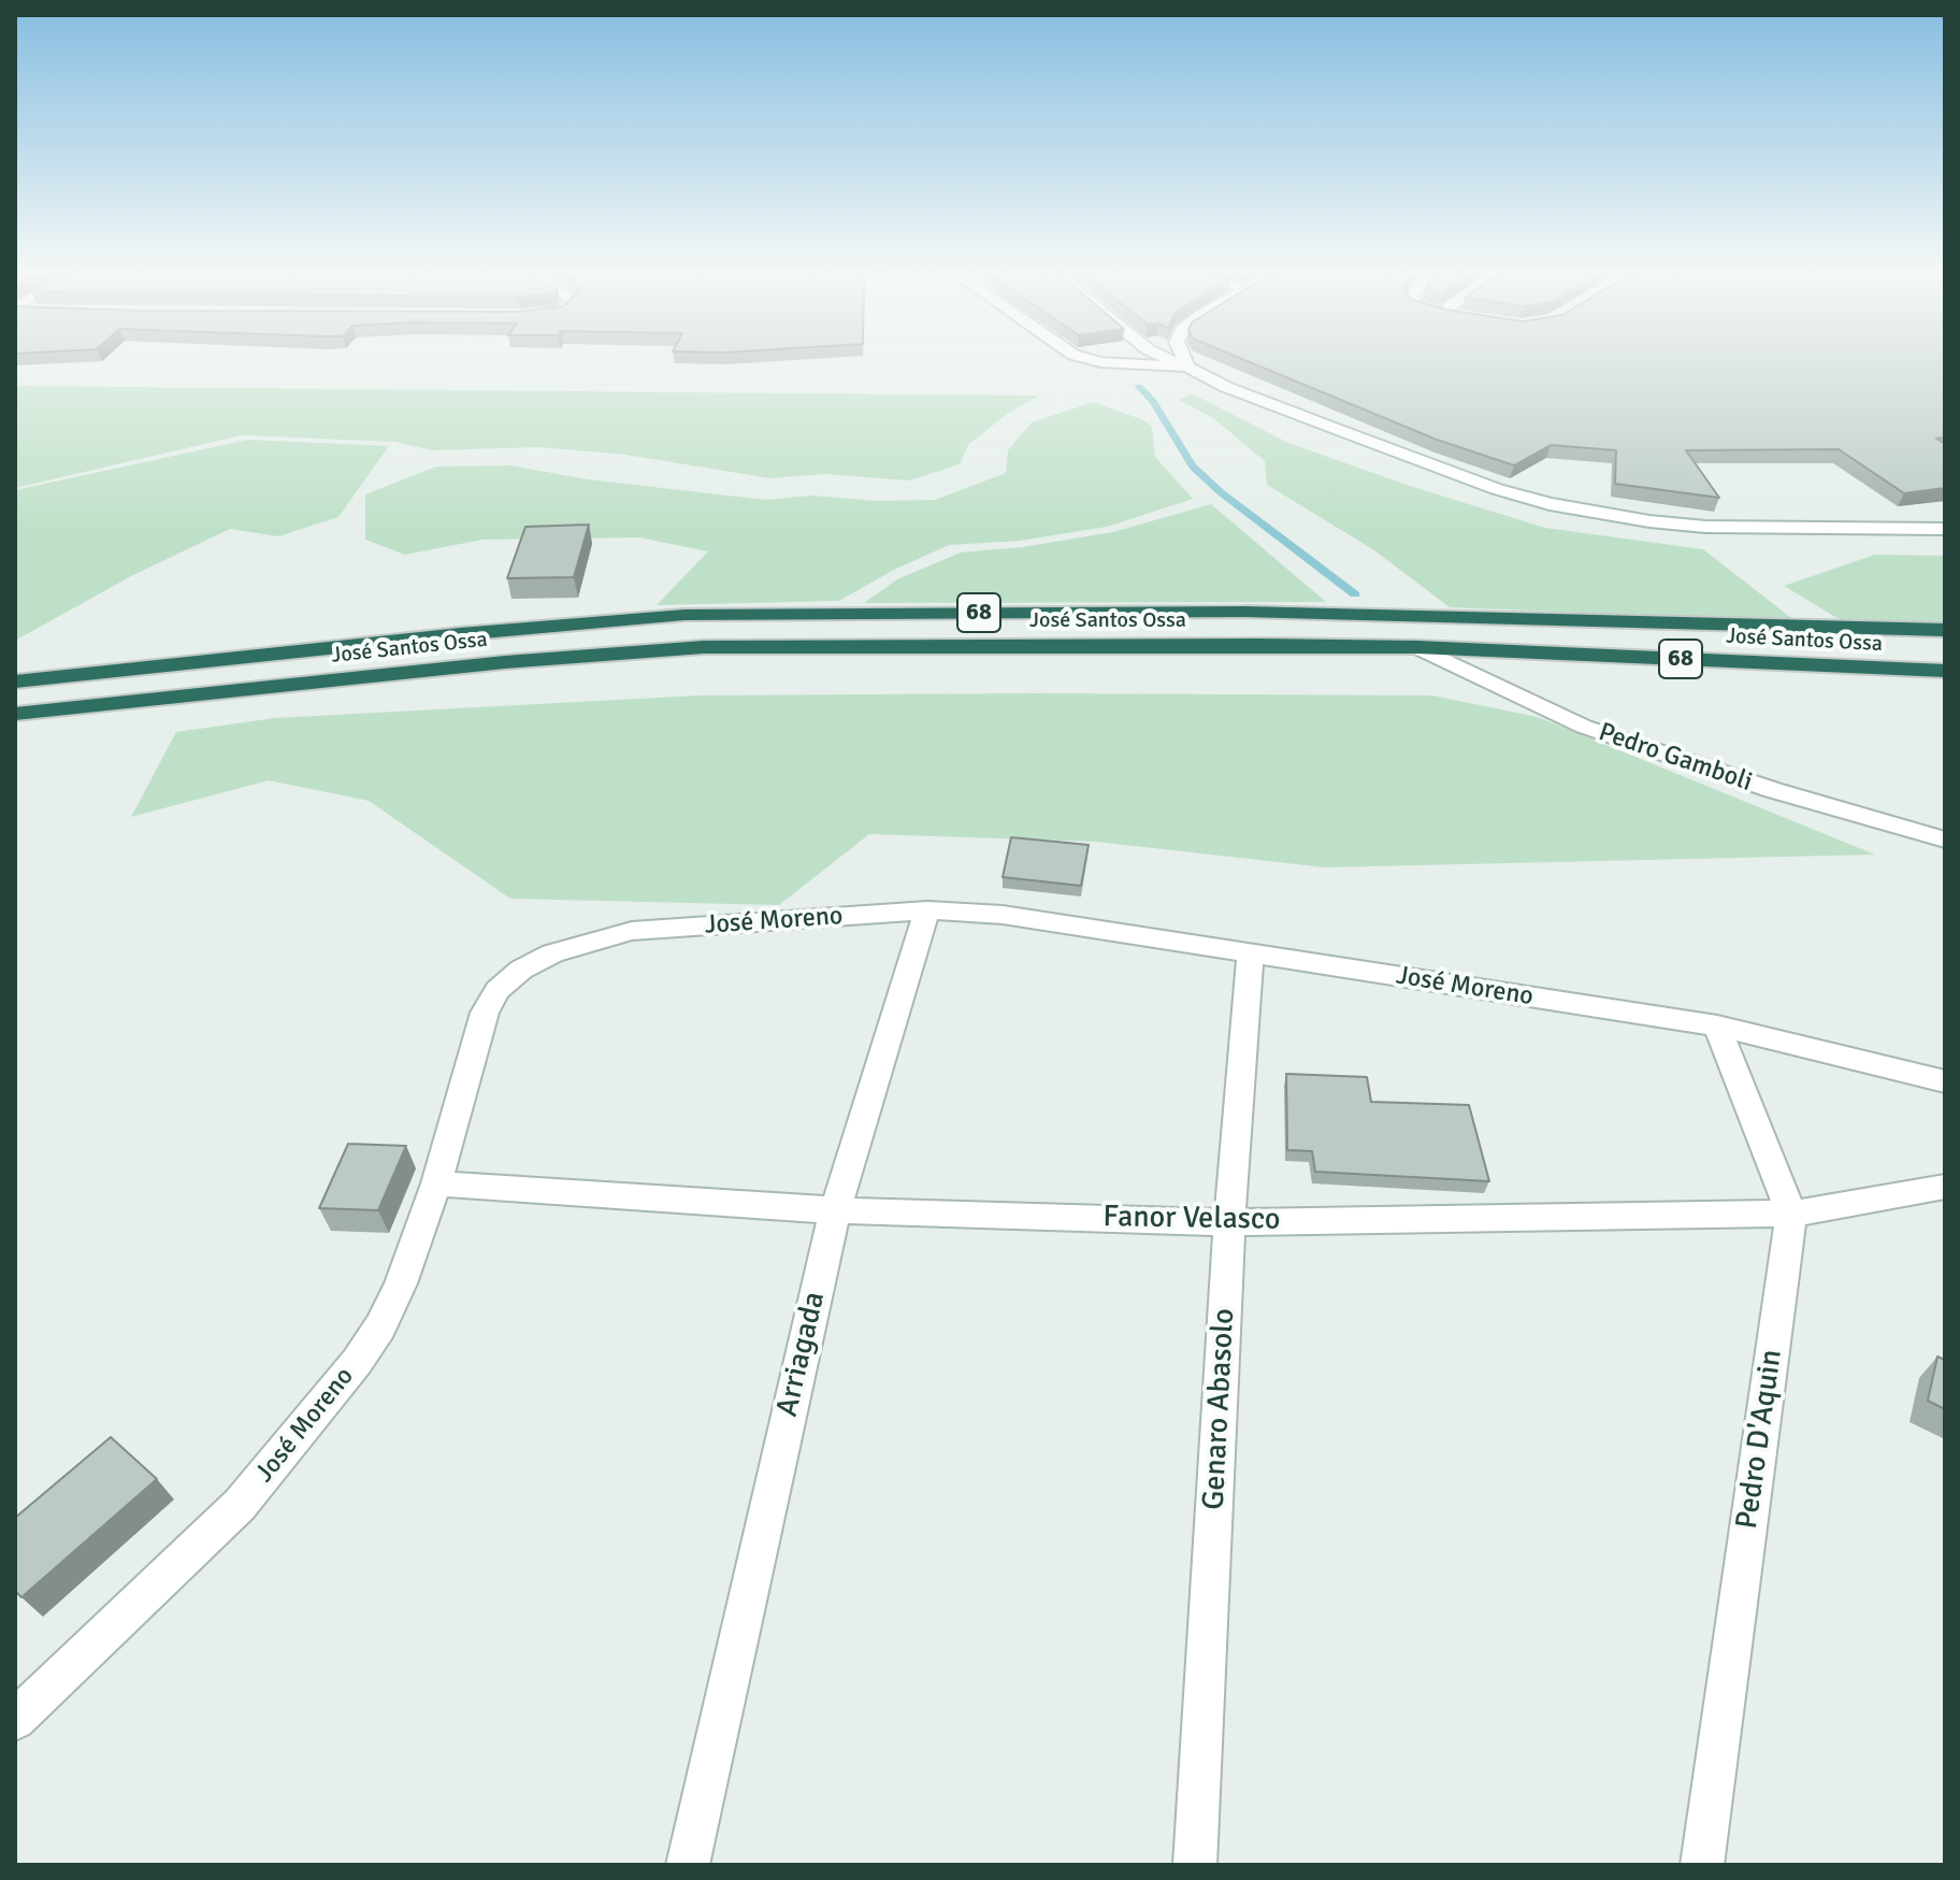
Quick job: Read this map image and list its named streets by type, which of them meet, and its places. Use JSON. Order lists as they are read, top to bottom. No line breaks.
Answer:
{"streets":{"highway":["68","José Santos Ossa"],"street":["Pedro Gamboli","José Moreno","Fanor Velasco","Arriagada","Genaro Abasolo","Pedro D'Aquin"]},"crossings":[["José Santos Ossa","Pedro Gamboli"],["José Moreno","Fanor Velasco"],["José Moreno","Arriagada"],["José Moreno","Genaro Abasolo"],["José Moreno","Pedro D'Aquin"],["Fanor Velasco","Arriagada"],["Fanor Velasco","Genaro Abasolo"],["Fanor Velasco","Pedro D'Aquin"]]}
